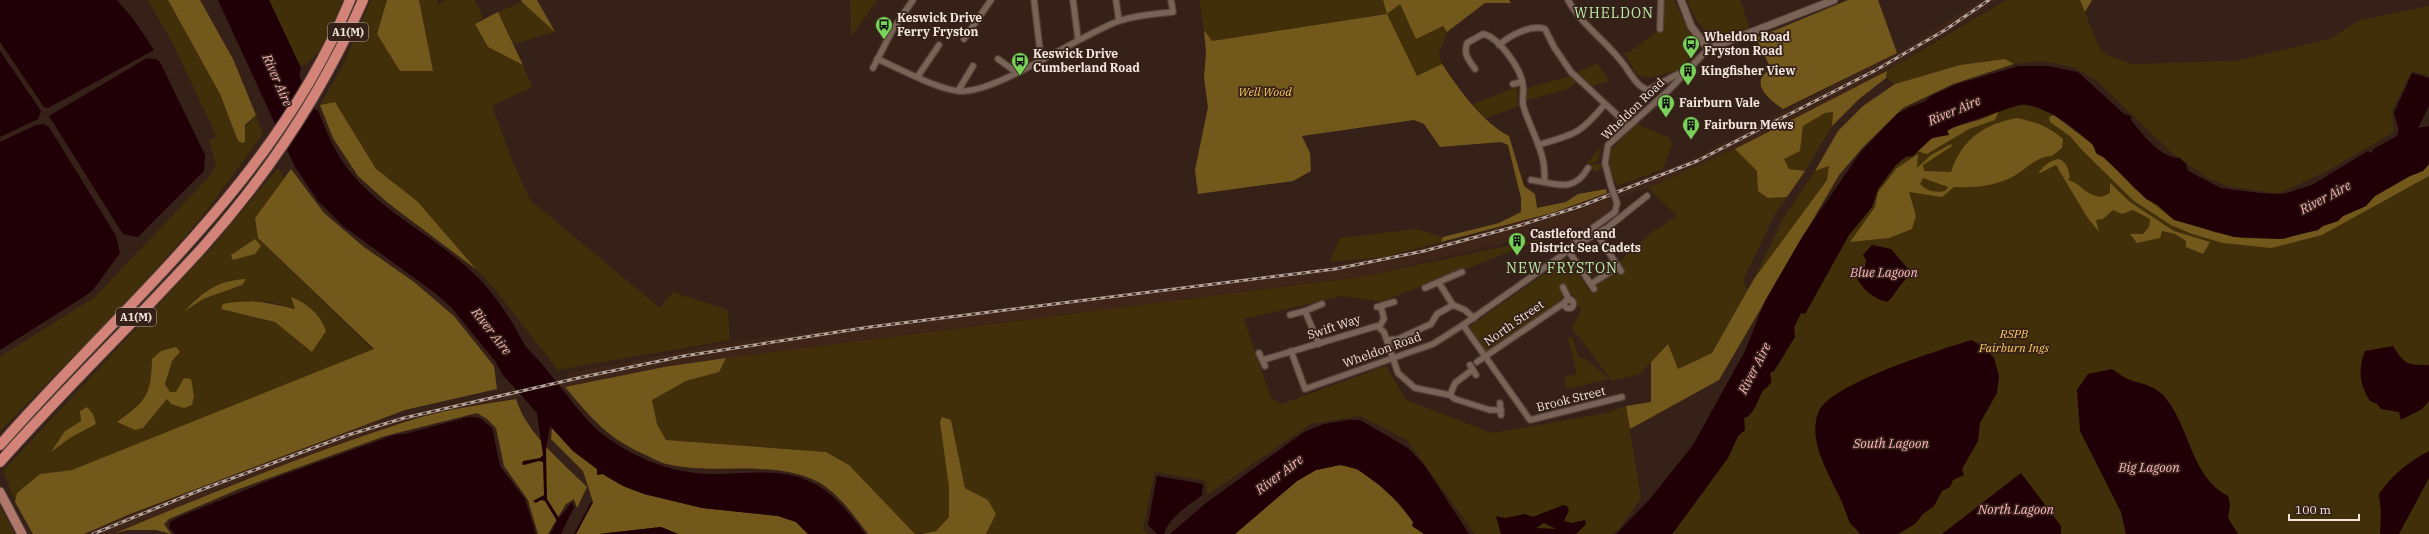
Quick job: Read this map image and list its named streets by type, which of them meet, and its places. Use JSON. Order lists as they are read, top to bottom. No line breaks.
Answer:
{"streets":{"highway":["A1(M)"],"street":["Wheldon Road","North Street","Swift Way","Brook Street"]},"crossings":[["Wheldon Road","Swift Way"],["North Street","Brook Street"]],"districts":["WHELDON","NEW FRYSTON"],"water":["River Aire","Blue Lagoon","South Lagoon","Big Lagoon","North Lagoon"],"parks":["Well Wood","RSPB Fairburn Ings"],"places":{"bus stop":["Keswick Drive Ferry Fryston","Wheldon Road Fryston Road","Keswick Drive Cumberland Road"],"building":["Kingfisher View","Fairburn Vale","Fairburn Mews","Castleford and District Sea Cadets"]},"scale_bar":"100 m"}
